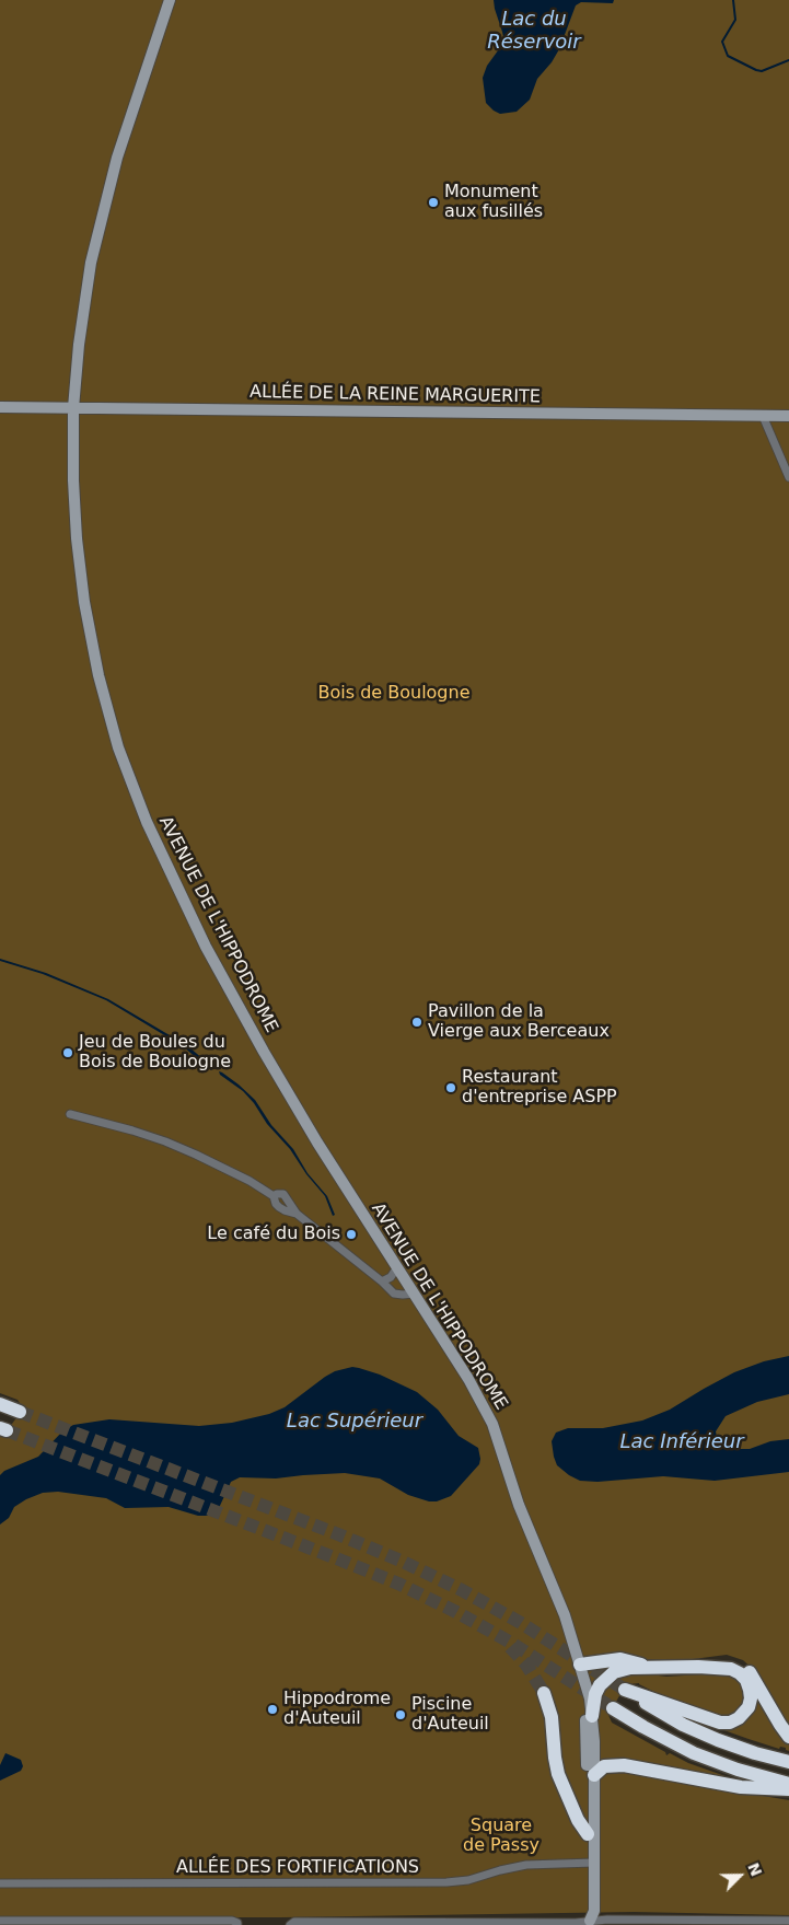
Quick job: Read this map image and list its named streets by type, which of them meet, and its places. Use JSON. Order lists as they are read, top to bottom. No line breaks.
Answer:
{"streets":{"main road":["ALLÉE DE LA REINE MARGUERITE","AVENUE DE L'HIPPODROME"],"street":["ALLÉE DES FORTIFICATIONS"]},"crossings":[["ALLÉE DE LA REINE MARGUERITE","AVENUE DE L'HIPPODROME"]],"water":["Lac du Réservoir","Lac Supérieur","Lac Inférieur"],"parks":["Bois de Boulogne","Square de Passy"],"places":["Monument aux fusillés","Pavillon de la Vierge aux Berceaux","Jeu de Boules du Bois de Boulogne","Restaurant d'entreprise ASPP","Le café du Bois","Hippodrome d'Auteuil","Piscine d'Auteuil"],"north":"top right"}
